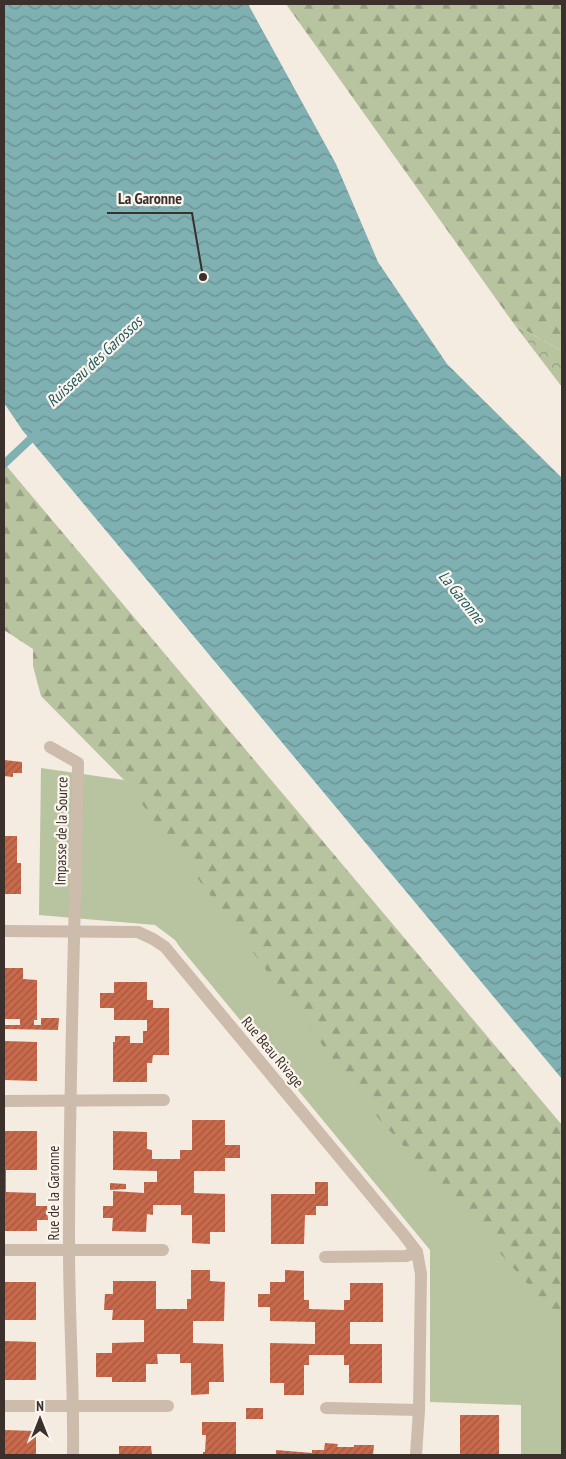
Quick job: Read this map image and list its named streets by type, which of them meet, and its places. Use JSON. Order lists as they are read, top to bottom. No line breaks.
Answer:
{"streets":{"street":["Impasse de la Source","Rue Beau Rivage","Rue de la Garonne"]},"crossings":[["Impasse de la Source","Rue Beau Rivage"],["Impasse de la Source","Rue de la Garonne"],["Rue Beau Rivage","Rue de la Garonne"]],"water":["Ruisseau des Garossos","La Garonne"],"places":["La Garonne"],"north":"top"}
